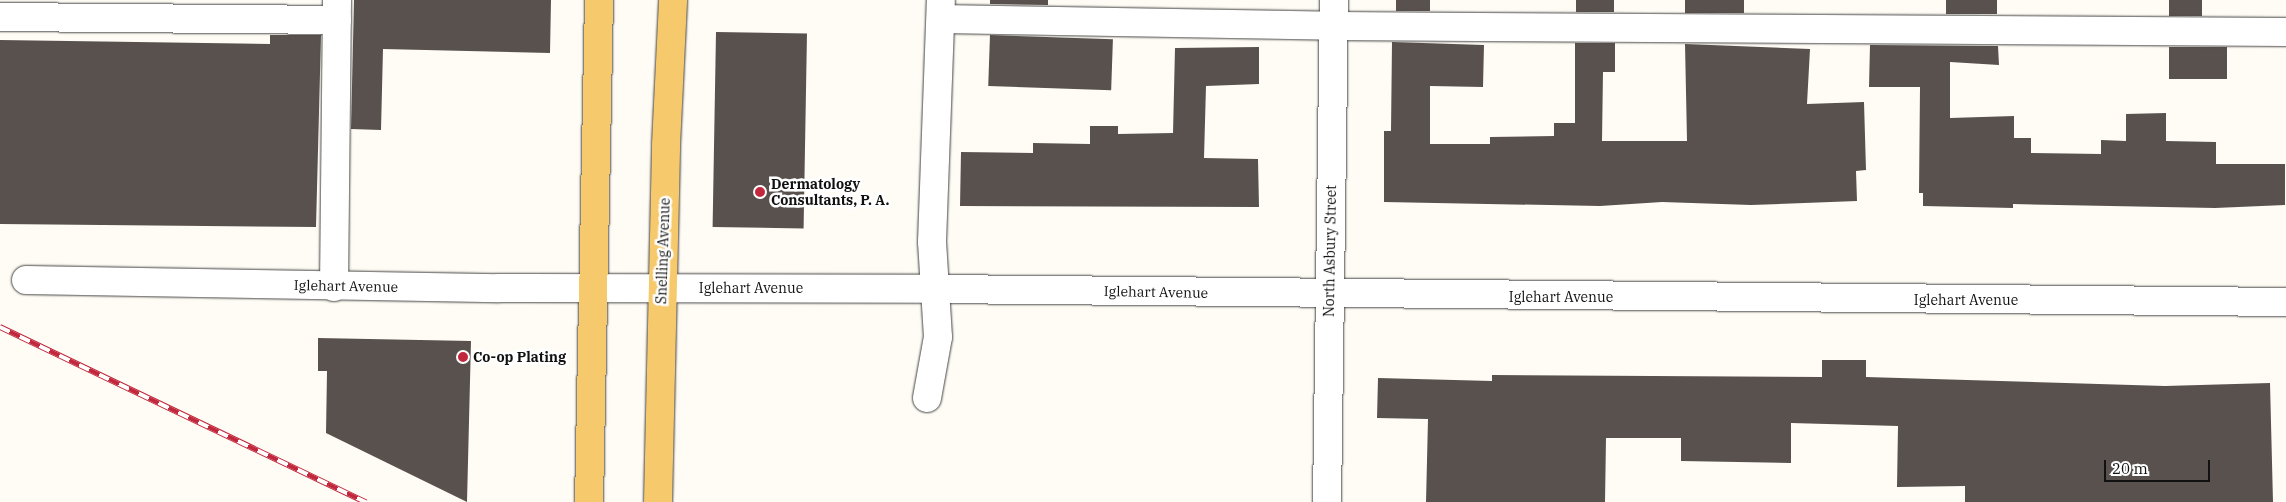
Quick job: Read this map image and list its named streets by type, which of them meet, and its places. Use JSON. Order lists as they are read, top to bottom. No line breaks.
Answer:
{"streets":{"main road":["Snelling Avenue"],"street":["North Asbury Street","Iglehart Avenue"]},"crossings":[["Snelling Avenue","Iglehart Avenue"],["North Asbury Street","Iglehart Avenue"]],"places":["Dermatology Consultants, P. A.","Co-op Plating"],"scale_bar":"20 m"}
